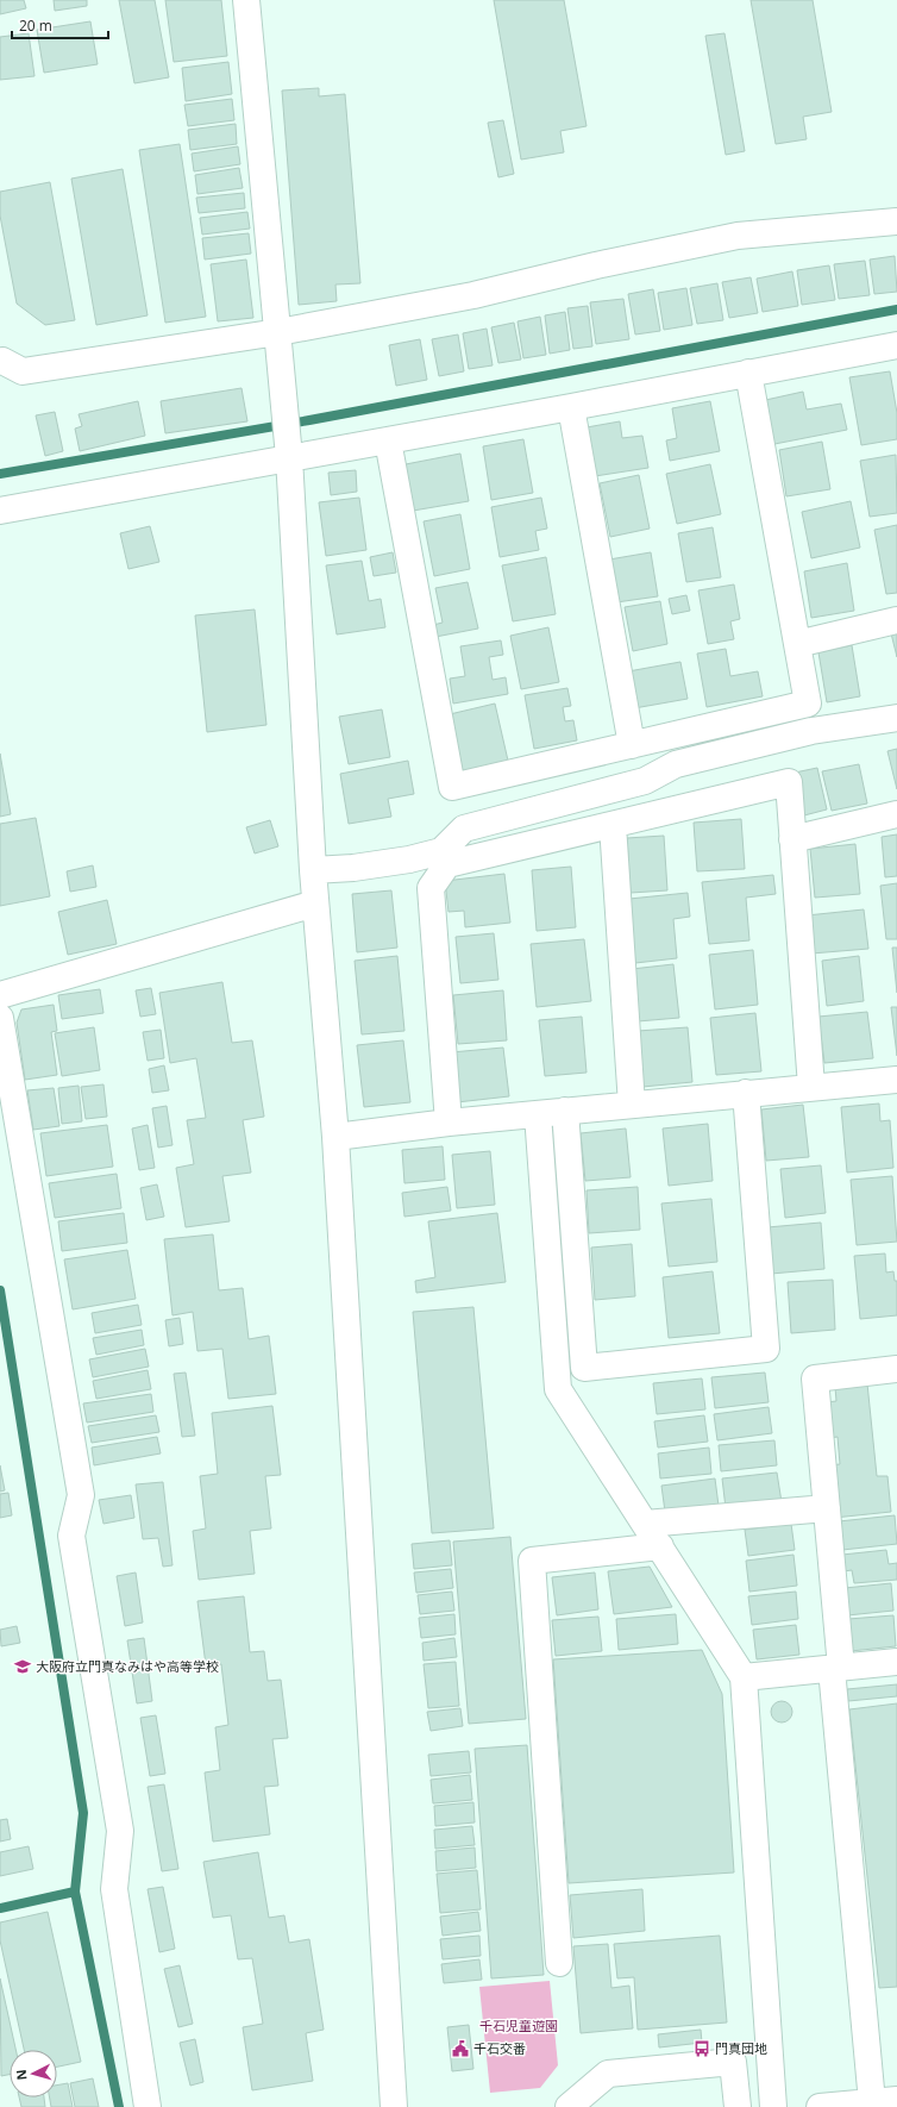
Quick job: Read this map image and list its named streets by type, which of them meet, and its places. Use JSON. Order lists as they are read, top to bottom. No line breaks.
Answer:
{"parks":["千石児童遊園"],"places":{"school or university":["大阪府立門真なみはや高等学校"],"public building":["千石交番"],"bus stop":["門真団地"]},"scale_bar":"20 m","north":"left"}
